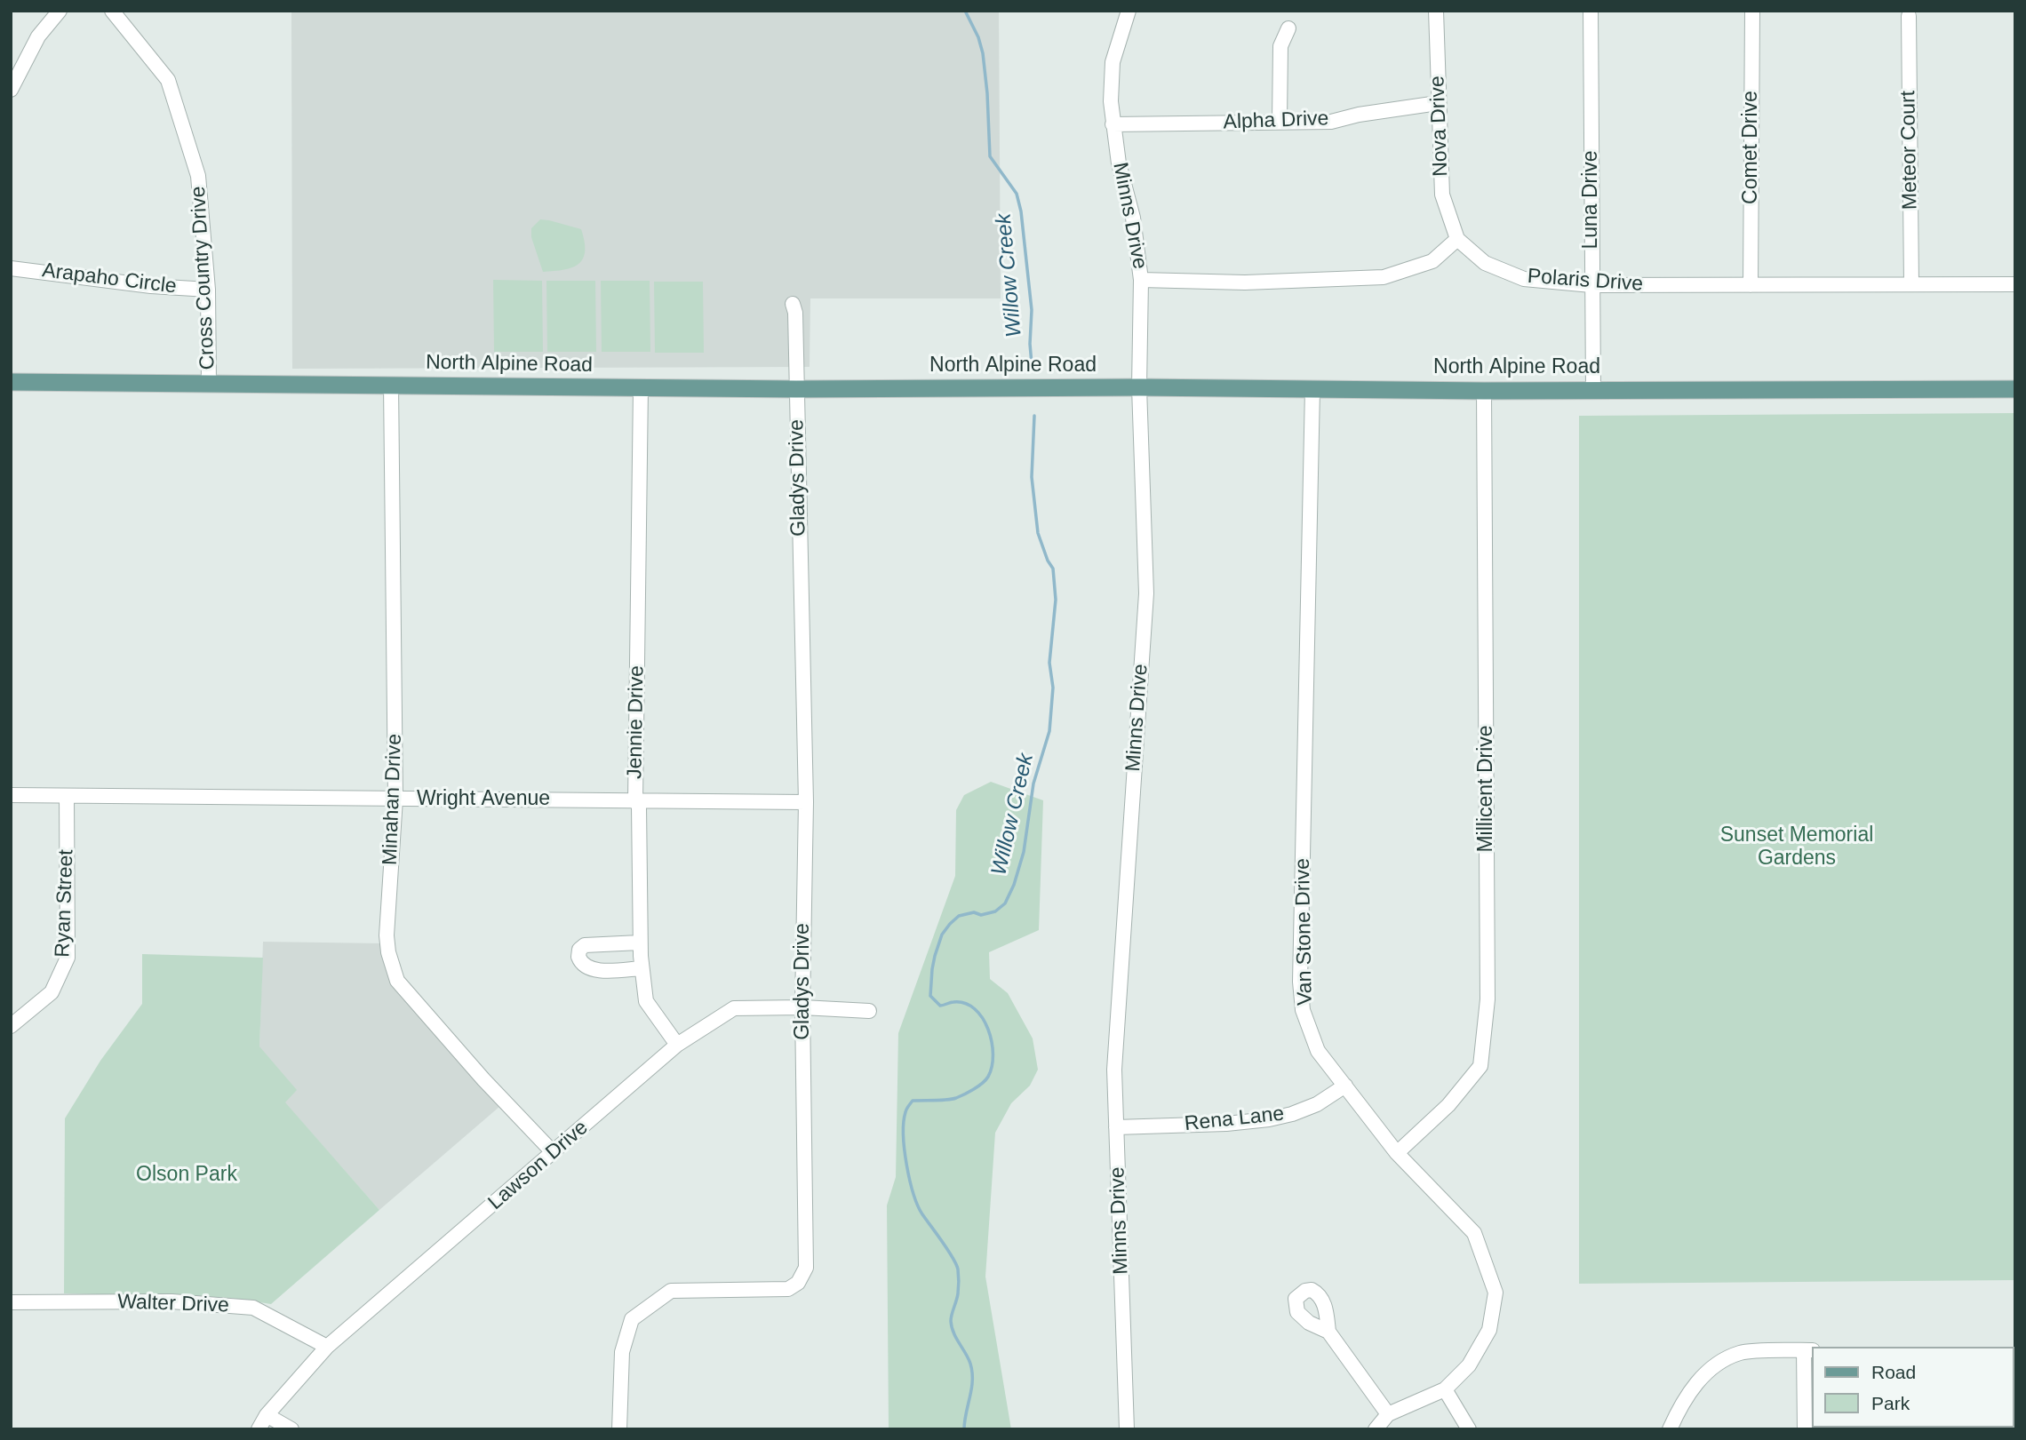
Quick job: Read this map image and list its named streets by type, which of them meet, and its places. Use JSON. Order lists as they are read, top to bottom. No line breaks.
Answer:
{"streets":{"main road":["North Alpine Road"],"street":["Alpha Drive","Nova Drive","Comet Drive","Meteor Court","Luna Drive","Minns Drive","Cross Country Drive","Arapaho Circle","Polaris Drive","Gladys Drive","Jennie Drive","Millicent Drive","Minahan Drive","Wright Avenue","Ryan Street","Van Stone Drive","Rena Lane","Lawson Drive","Walter Drive"]},"crossings":[["Alpha Drive","Nova Drive"],["Alpha Drive","Minns Drive"],["Nova Drive","Polaris Drive"],["Comet Drive","Polaris Drive"],["Meteor Court","Polaris Drive"],["Luna Drive","Polaris Drive"],["Luna Drive","North Alpine Road"],["Minns Drive","North Alpine Road"],["Minns Drive","Rena Lane"],["Cross Country Drive","Arapaho Circle"],["Cross Country Drive","North Alpine Road"],["North Alpine Road","Gladys Drive"],["North Alpine Road","Jennie Drive"],["North Alpine Road","Millicent Drive"],["North Alpine Road","Minahan Drive"],["North Alpine Road","Van Stone Drive"],["Gladys Drive","Wright Avenue"],["Gladys Drive","Lawson Drive"],["Jennie Drive","Wright Avenue"],["Jennie Drive","Lawson Drive"],["Millicent Drive","Van Stone Drive"],["Minahan Drive","Wright Avenue"],["Minahan Drive","Lawson Drive"],["Wright Avenue","Ryan Street"],["Van Stone Drive","Rena Lane"],["Lawson Drive","Walter Drive"]],"water":["Willow Creek"],"parks":["Sunset Memorial Gardens","Olson Park"],"legend":["Road","Park"]}
